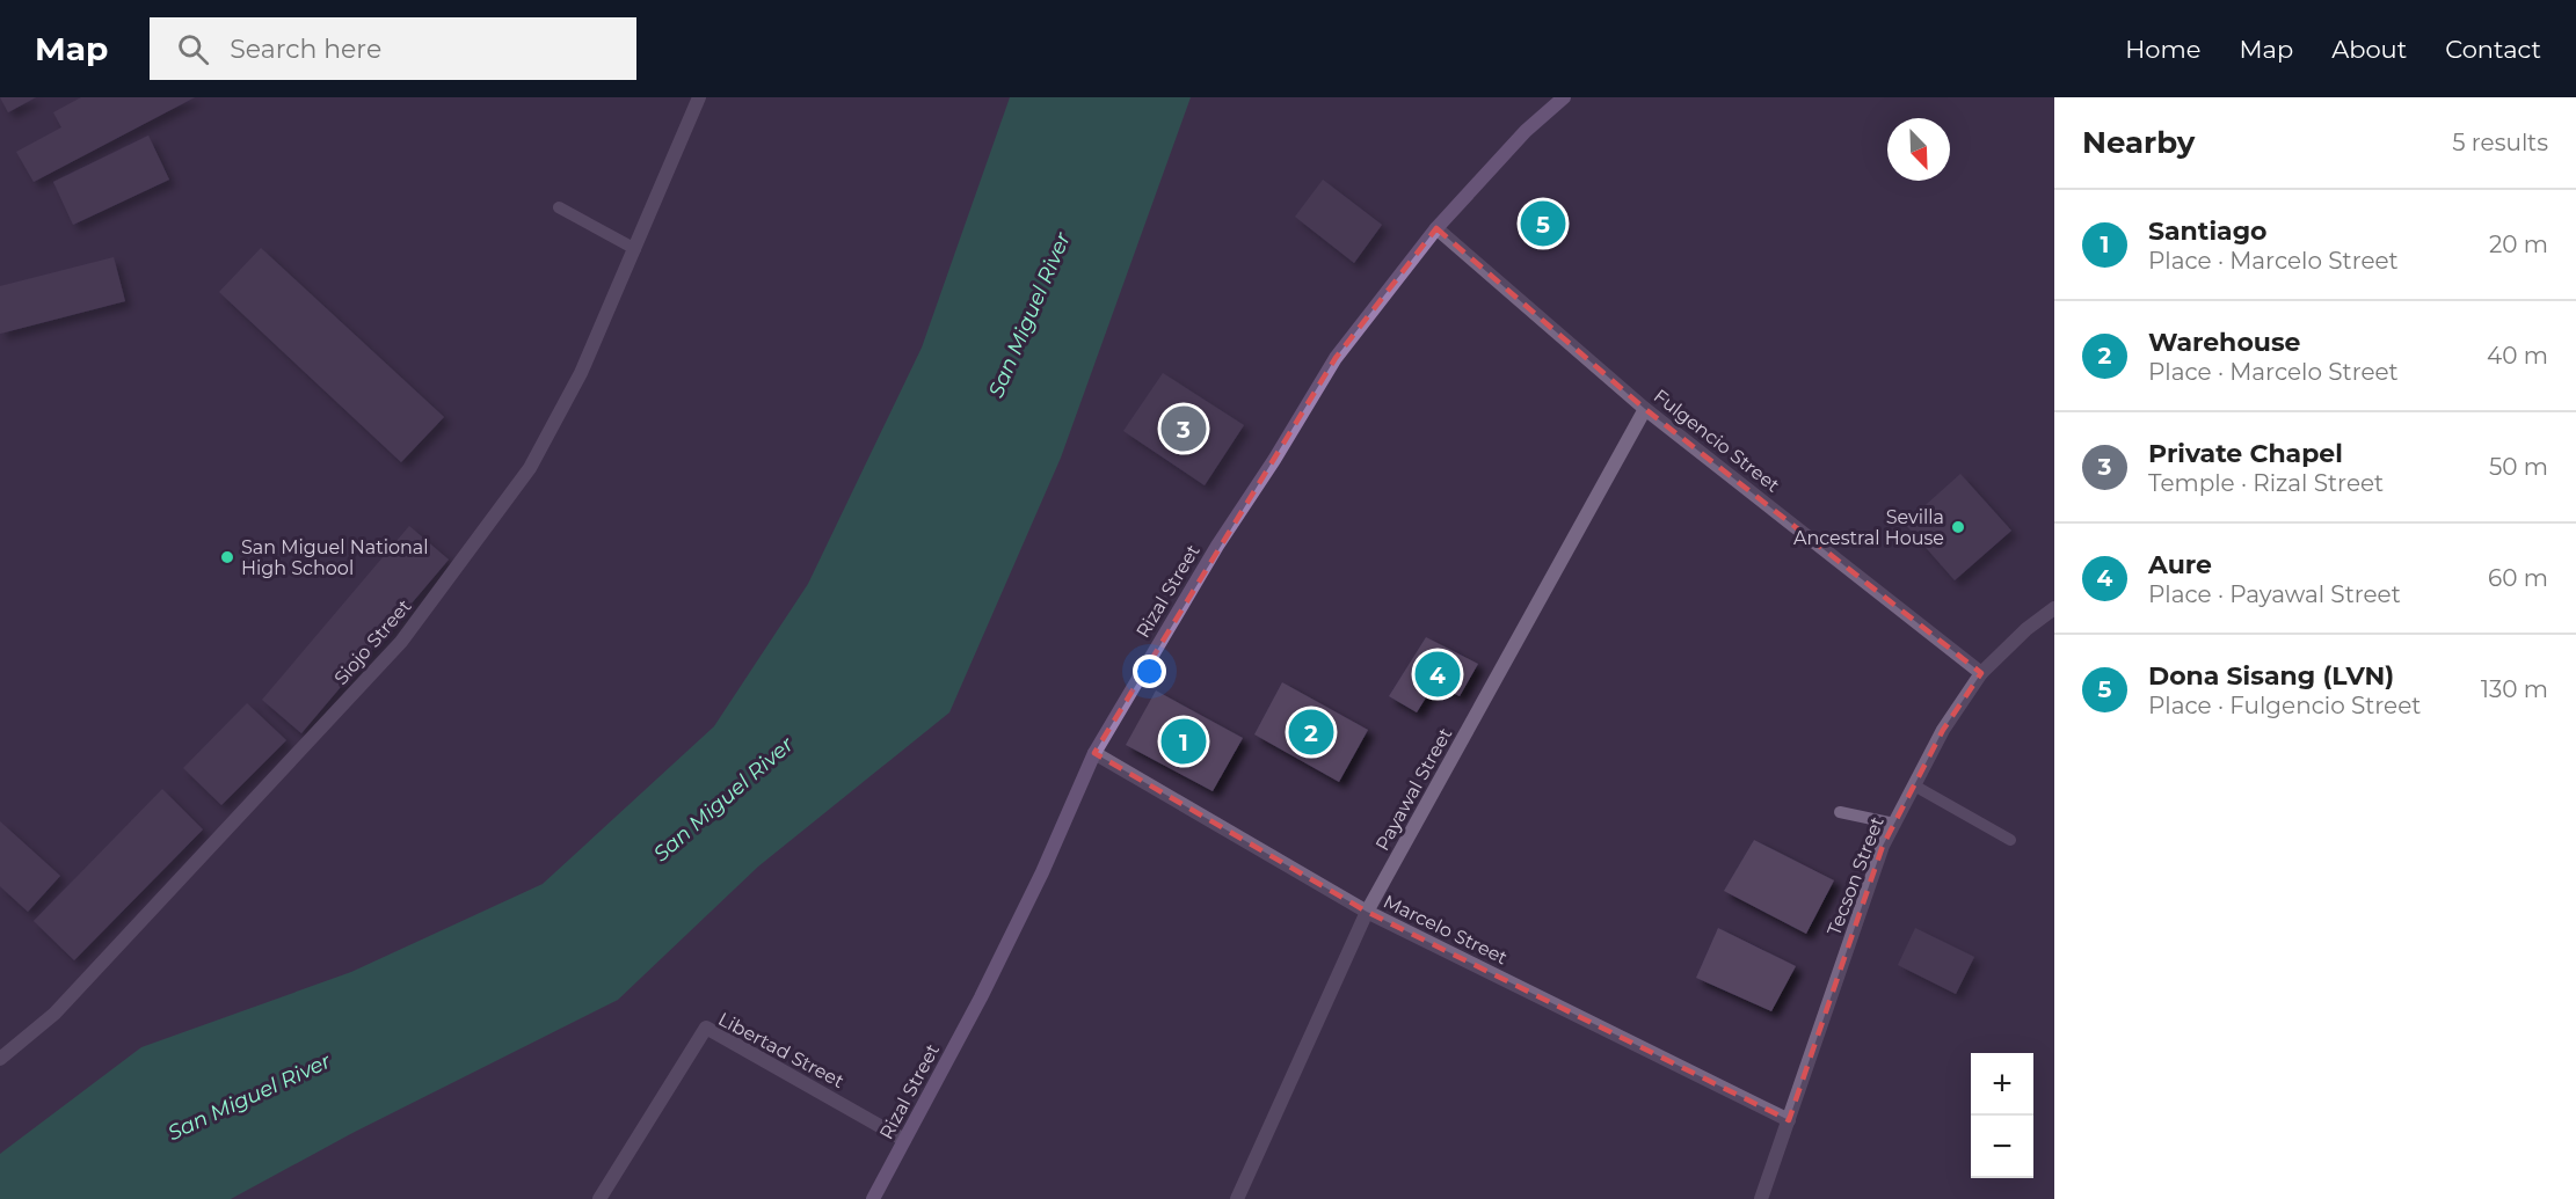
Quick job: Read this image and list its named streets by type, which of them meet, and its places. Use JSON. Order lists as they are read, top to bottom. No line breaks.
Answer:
{"streets":{"main road":["Rizal Street"],"street":["Fulgencio Street","Siojo Street","Payawal Street","Tecson Street","Marcelo Street","Libertad Street"]},"crossings":[["Fulgencio Street","Rizal Street"],["Fulgencio Street","Payawal Street"],["Fulgencio Street","Tecson Street"],["Rizal Street","Marcelo Street"],["Rizal Street","Libertad Street"],["Payawal Street","Marcelo Street"],["Tecson Street","Marcelo Street"]],"water":["San Miguel River"],"places":["Sevilla Ancestral House","San Miguel National High School"],"north":"bottom right","page":{"header":"Map","search":"Search here","nav":["Home","Map","About","Contact"],"heading":["Nearby","5 results"],"list":[{"mark":"1","name":"Santiago","note":"Place · Marcelo Street","value":"20 m"},{"mark":"2","name":"Warehouse","note":"Place · Marcelo Street","value":"40 m"},{"mark":"3","name":"Private Chapel","note":"Temple · Rizal Street","value":"50 m"},{"mark":"4","name":"Aure","note":"Place · Payawal Street","value":"60 m"},{"mark":"5","name":"Dona Sisang (LVN)","note":"Place · Fulgencio Street","value":"130 m"}],"pins":["5","3","4","2","1"],"map_buttons":["+","−"]}}
